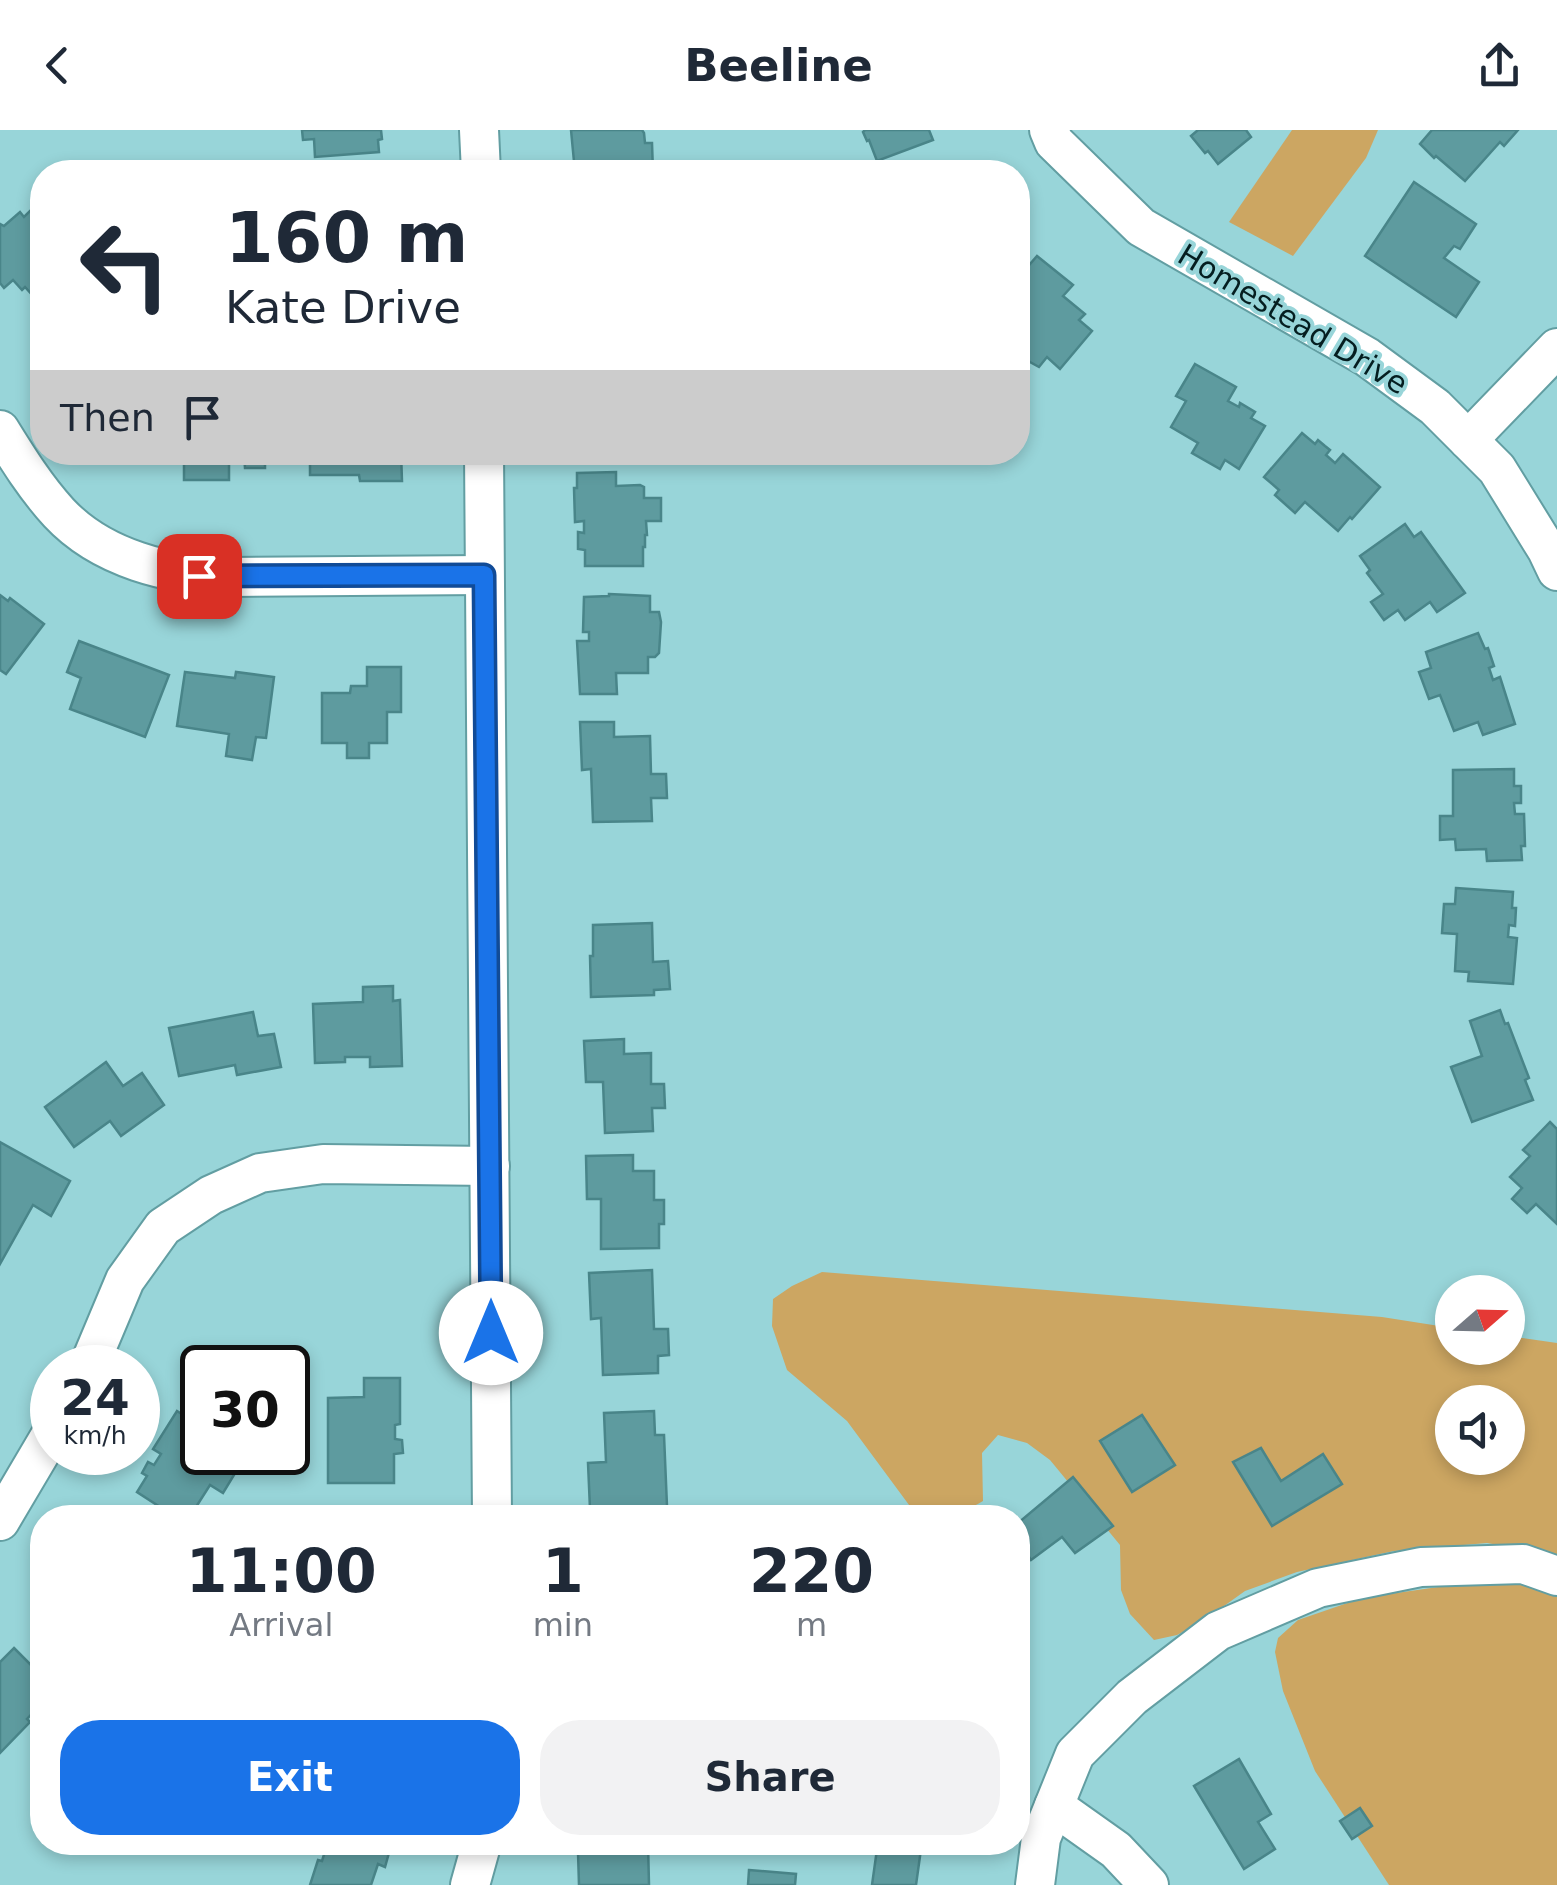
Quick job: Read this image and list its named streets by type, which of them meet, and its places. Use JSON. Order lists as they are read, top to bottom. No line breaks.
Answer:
{"streets":{"street":["Homestead Drive"]},"north":"right","page":{"header":"Beeline","turn":["160 m","Kate Drive"],"then":"Then","speed":"24 km/h","limit":"30","eta":["11:00","Arrival","1","min","220","m"],"buttons":["Exit","Share"]}}
